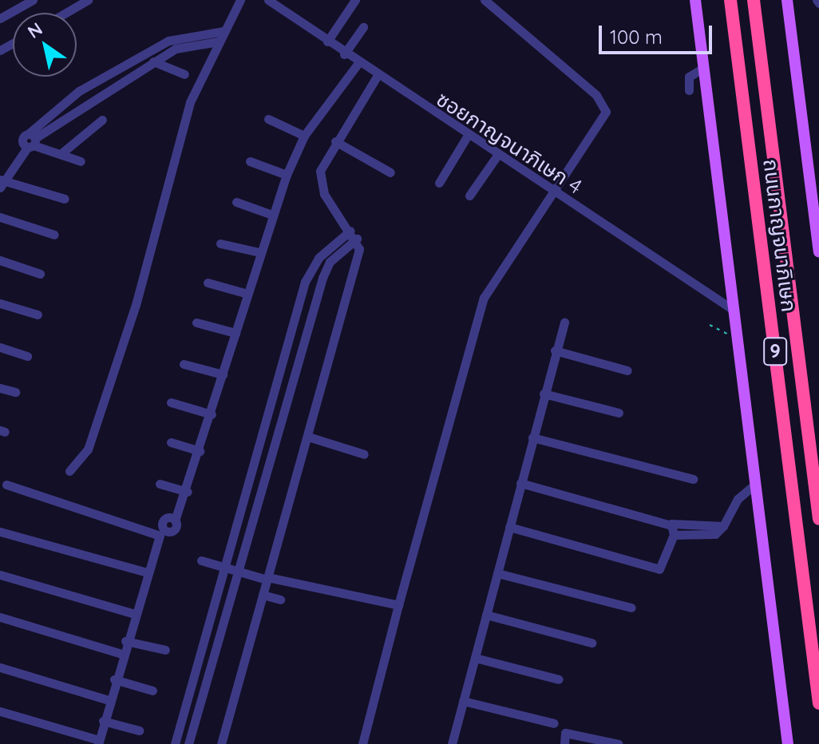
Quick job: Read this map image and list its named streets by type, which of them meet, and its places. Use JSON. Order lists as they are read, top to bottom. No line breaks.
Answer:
{"streets":{"highway":["ถนนกาญจนาภิเษก","9"],"street":["ซอยกาญจนาภิเษก 4"]},"scale_bar":"100 m","north":"top left"}
